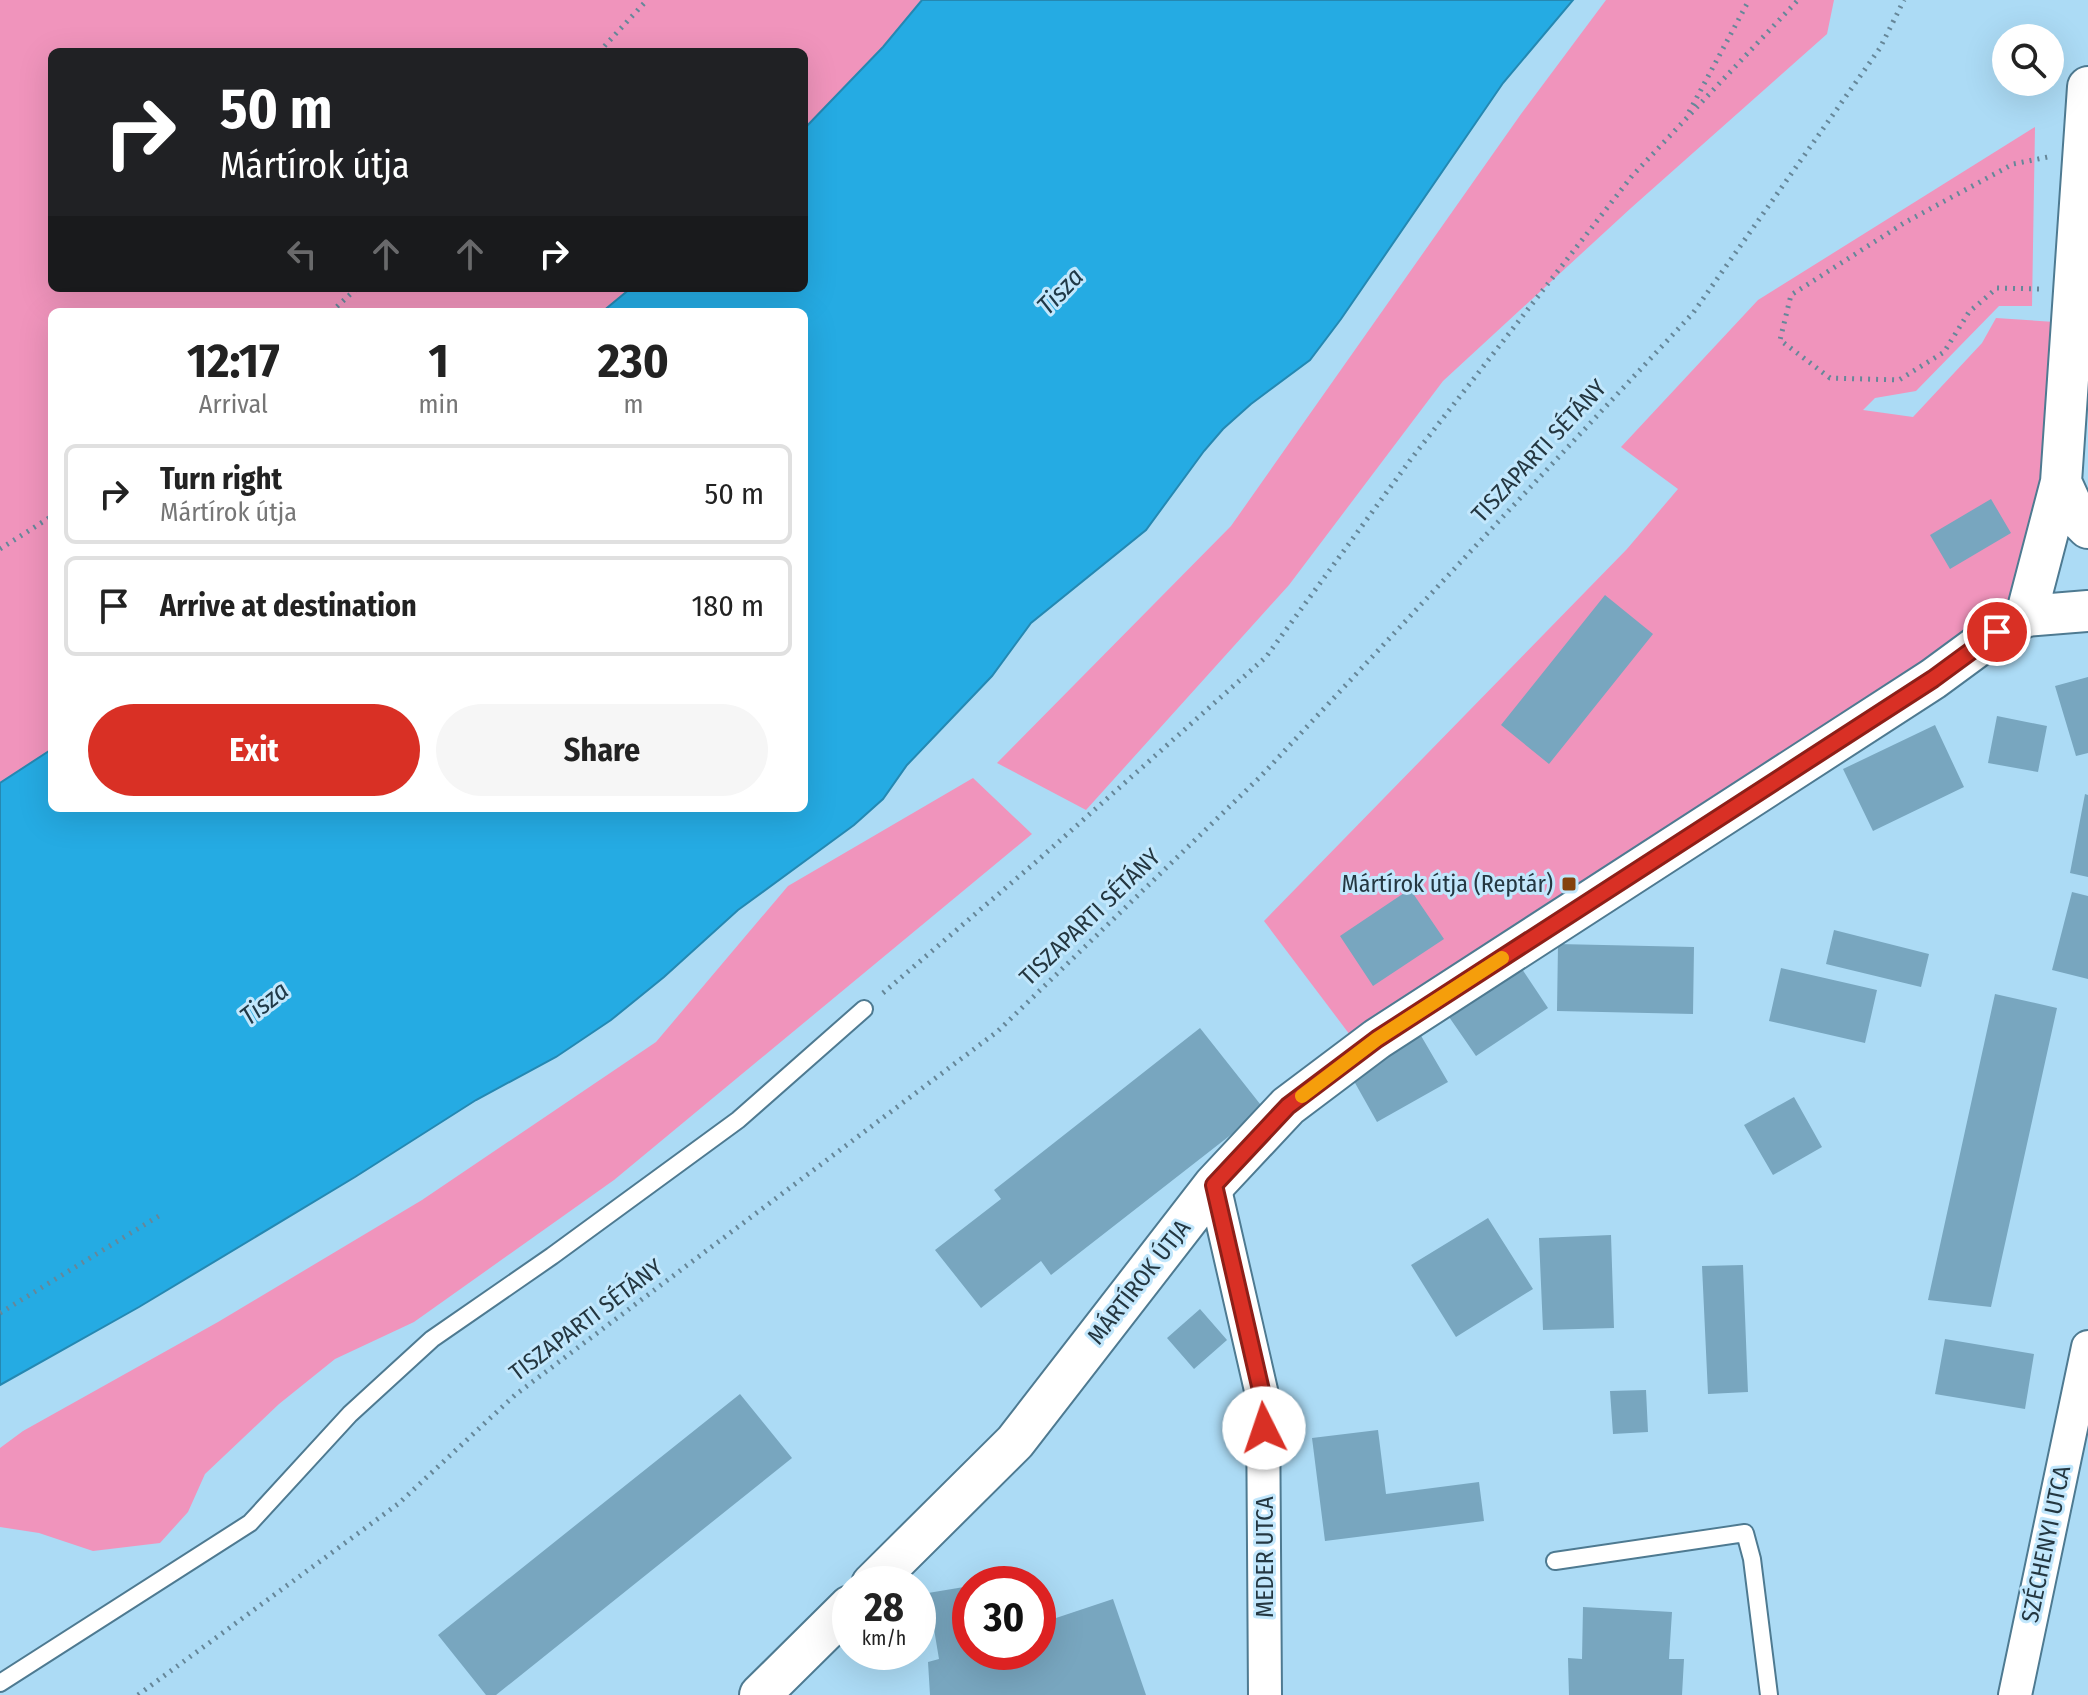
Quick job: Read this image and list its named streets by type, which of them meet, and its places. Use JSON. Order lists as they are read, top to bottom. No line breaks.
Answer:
{"streets":{"street":["MÁRTÍROK ÚTJA","SZÉCHENYI UTCA","MEDER UTCA"],"path":["TISZAPARTI SÉTÁNY"]},"crossings":[["MÁRTÍROK ÚTJA","MEDER UTCA"]],"water":["Tisza"],"places":{"transit":["Mártírok útja (Reptár)"]},"page":{"turn":["50 m","Mártírok útja"],"eta":["12:17","Arrival","1","min","230","m"],"list":[{"name":"Turn right","note":"Mártírok útja","value":"50 m"},{"name":"Arrive at destination","value":"180 m"}],"buttons":["Exit","Share"],"speed":"28 km/h","limit":"30"}}
